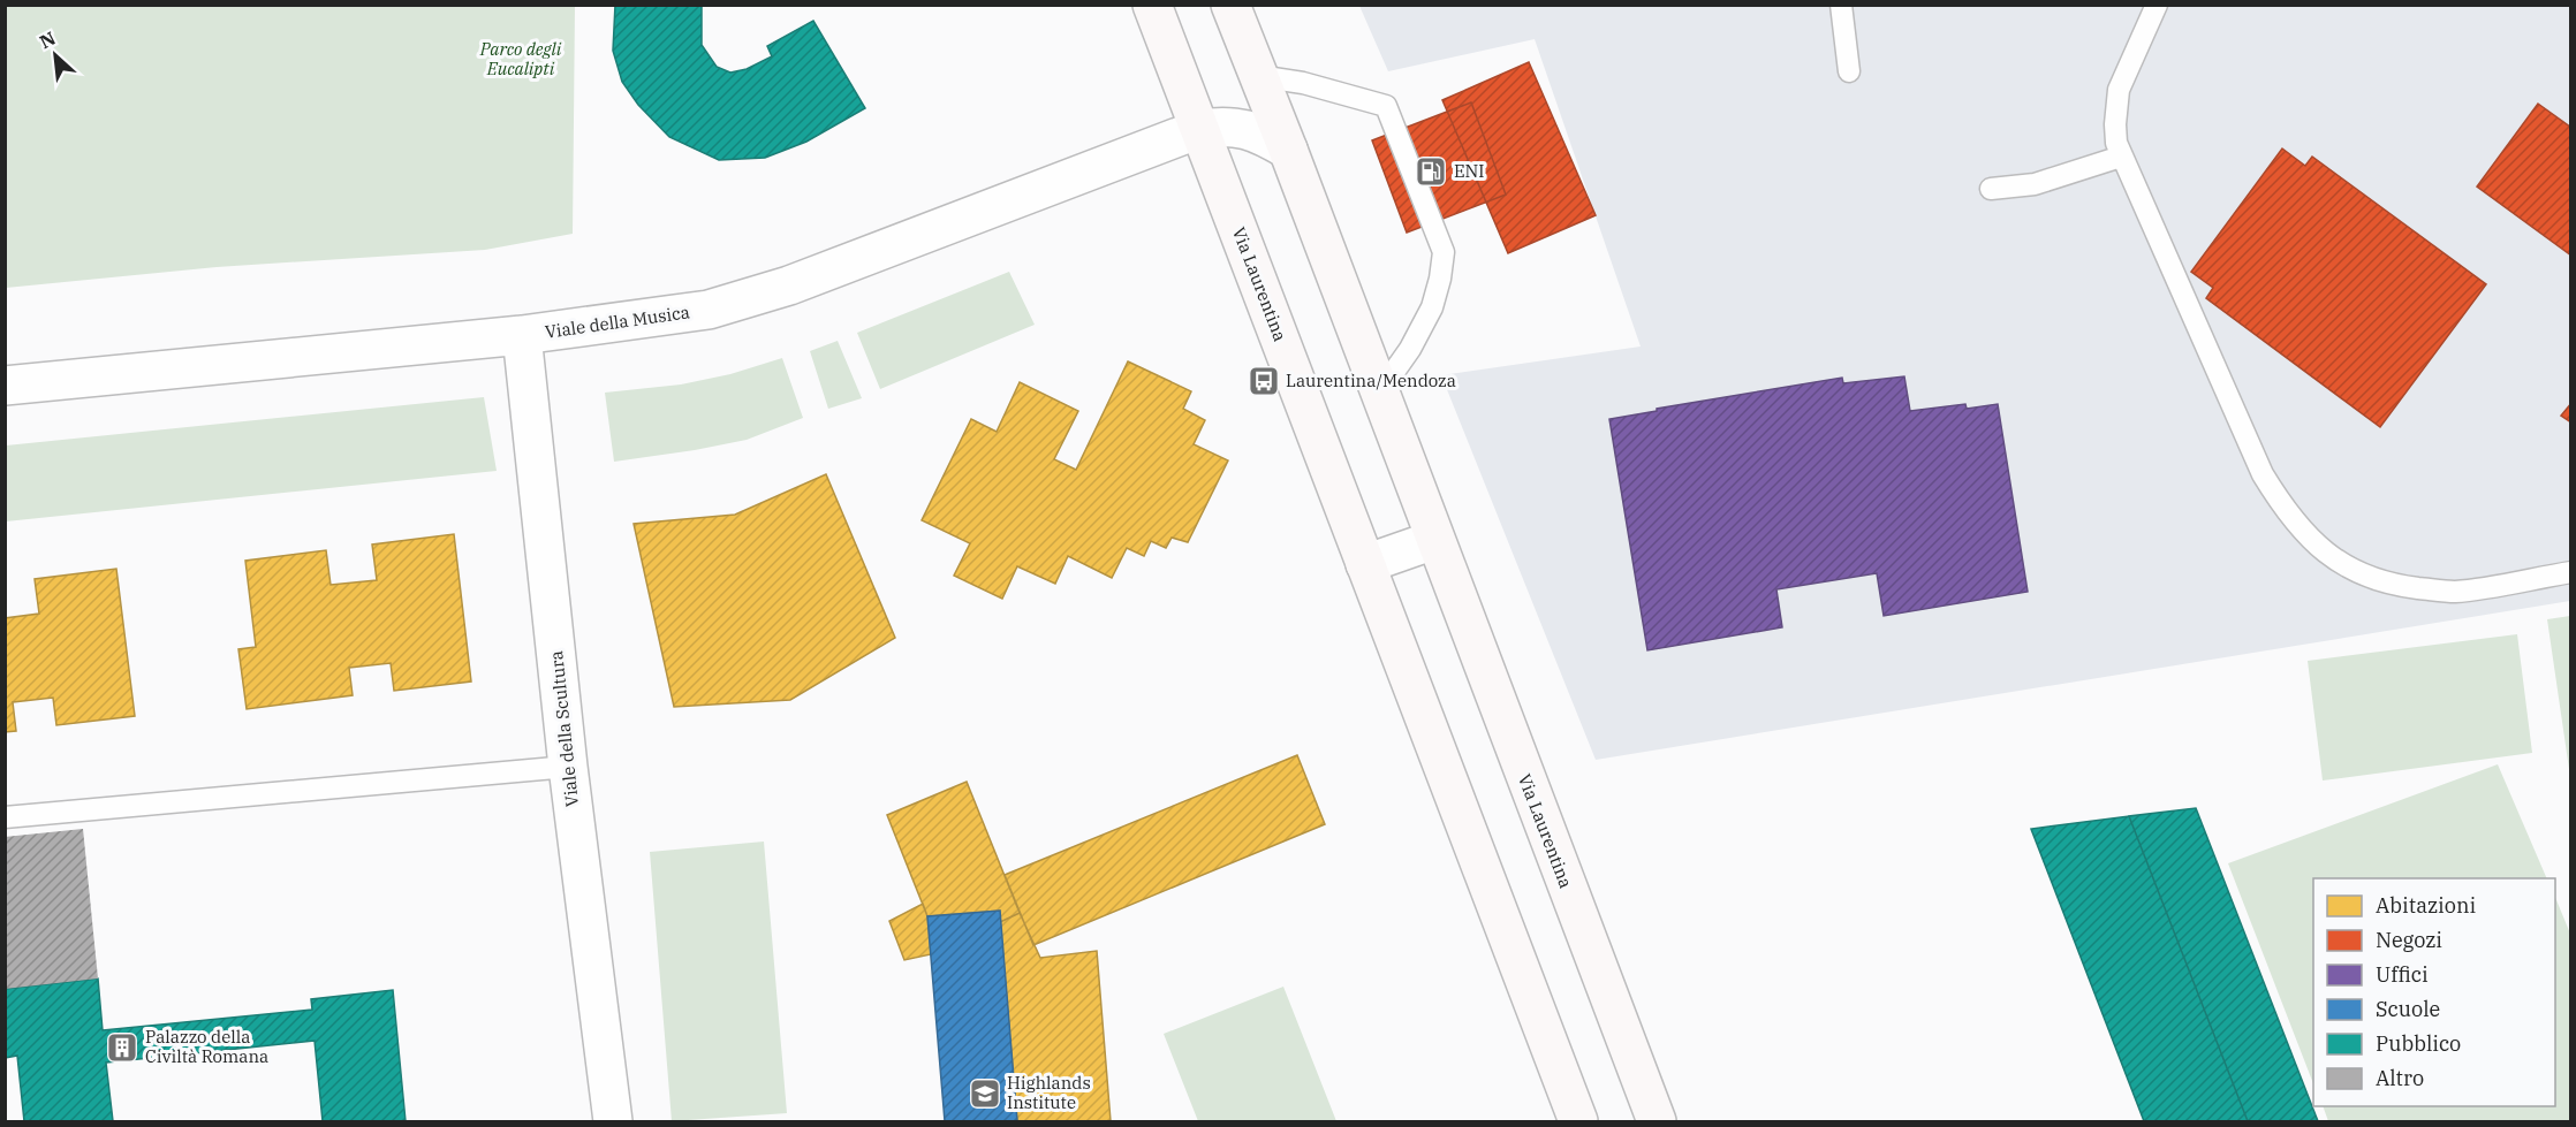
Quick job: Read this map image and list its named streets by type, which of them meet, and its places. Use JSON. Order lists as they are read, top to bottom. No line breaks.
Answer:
{"streets":{"main road":["Via Laurentina"],"street":["Viale della Musica","Viale della Scultura"]},"crossings":[["Via Laurentina","Viale della Musica"],["Viale della Musica","Viale della Scultura"]],"parks":["Parco degli Eucalipti"],"places":{"fuel station":["ENI"],"bus stop":["Laurentina/Mendoza"],"building":["Palazzo della Civiltà Romana"],"school or university":["Highlands Institute"]},"legend":["Abitazioni","Negozi","Uffici","Scuole","Pubblico","Altro"],"north":"top left"}
